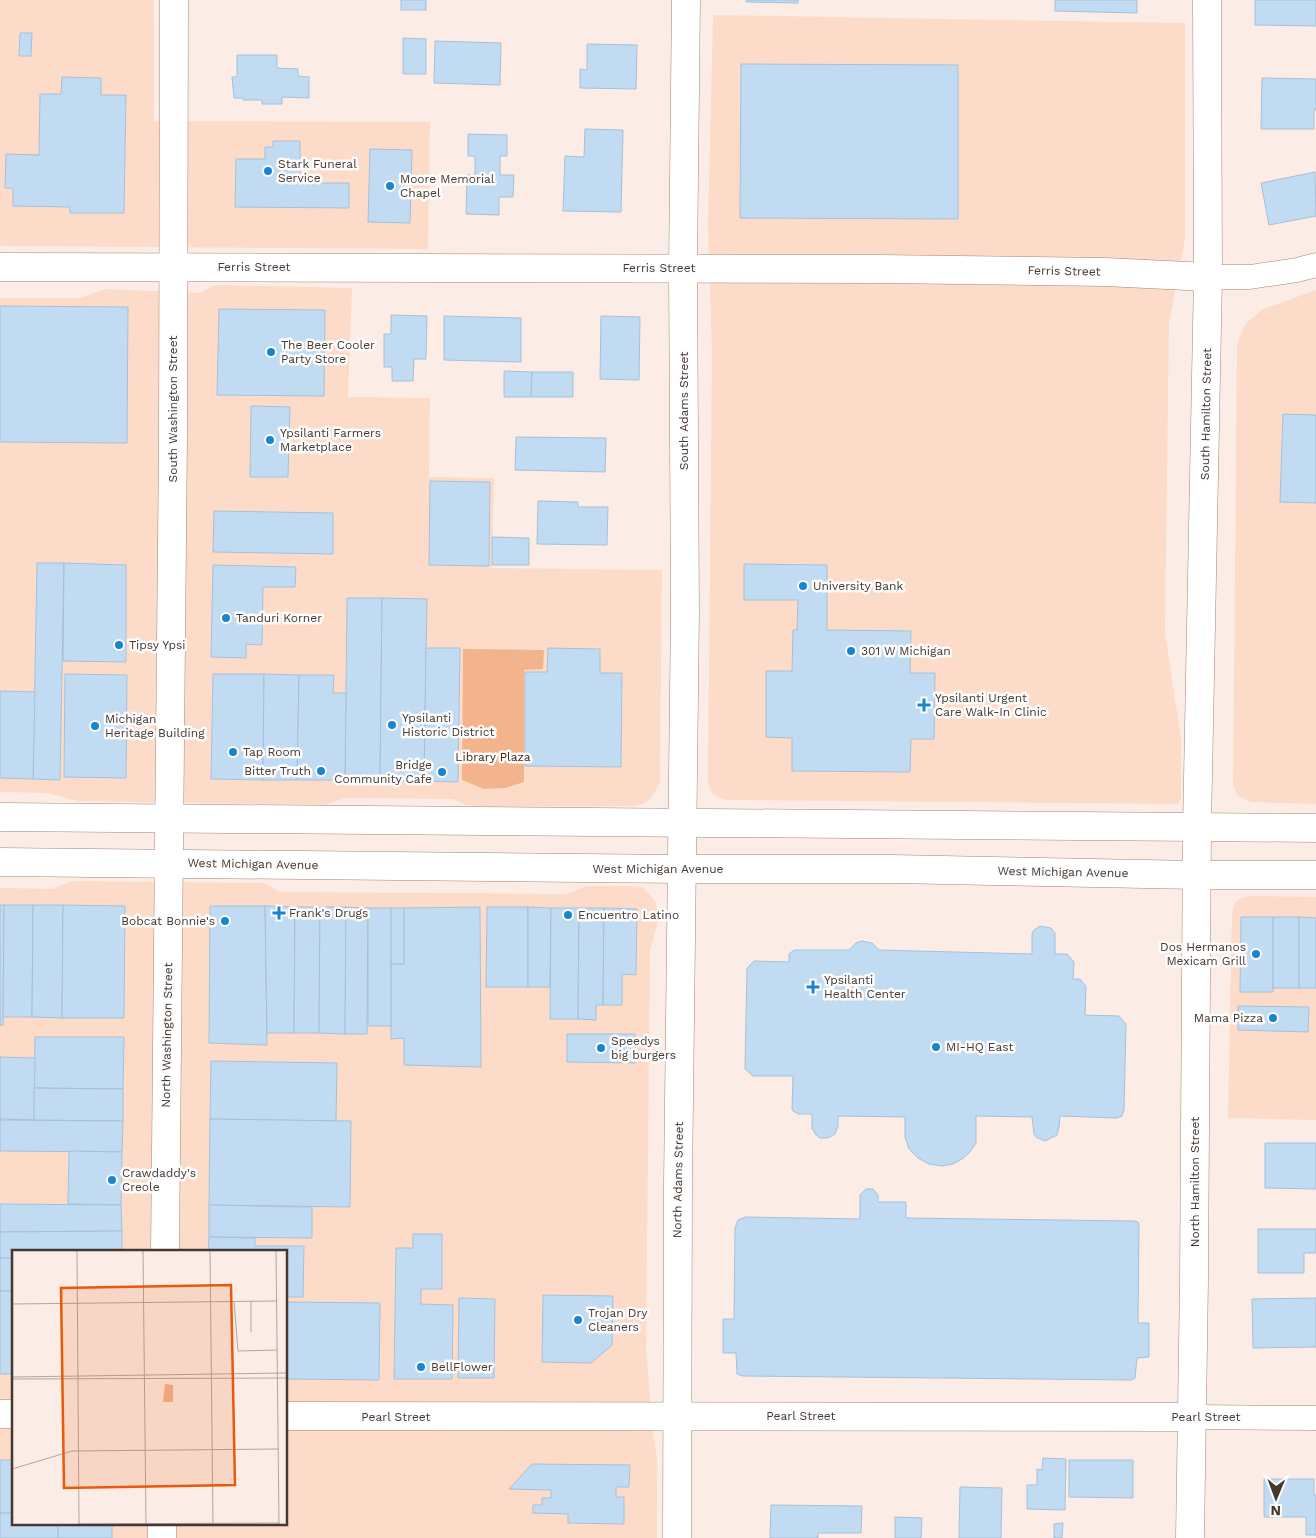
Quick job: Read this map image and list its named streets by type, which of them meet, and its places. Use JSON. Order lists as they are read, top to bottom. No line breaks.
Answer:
{"streets":{"street":["Ferris Street","South Washington Street","South Adams Street","South Hamilton Street","West Michigan Avenue","North Washington Street","North Adams Street","North Hamilton Street","Pearl Street"]},"crossings":[["Ferris Street","South Washington Street"],["Ferris Street","South Adams Street"],["Ferris Street","South Hamilton Street"],["South Washington Street","North Washington Street"],["South Adams Street","North Adams Street"],["South Hamilton Street","North Hamilton Street"],["West Michigan Avenue","North Washington Street"],["West Michigan Avenue","North Adams Street"],["West Michigan Avenue","North Hamilton Street"],["North Adams Street","Pearl Street"],["North Hamilton Street","Pearl Street"]],"parks":["Library Plaza"],"places":{"other":["Stark Funeral Service","Moore Memorial Chapel","The Beer Cooler Party Store","Ypsilanti Farmers Marketplace","University Bank","Tanduri Korner","Tipsy Ypsi","301 W Michigan","Ypsilanti Historic District","Michigan Heritage Building","Tap Room","Bitter Truth","Bridge Community Cafe","Encuentro Latino","Bobcat Bonnie's","Dos Hermanos Mexicam Grill","Mama Pizza","MI-HQ East","Speedys big burgers","Crawdaddy's Creole","Trojan Dry Cleaners","BellFlower"],"health":["Ypsilanti Urgent Care Walk-In Clinic","Frank's Drugs","Ypsilanti Health Center"]},"north":"bottom"}
